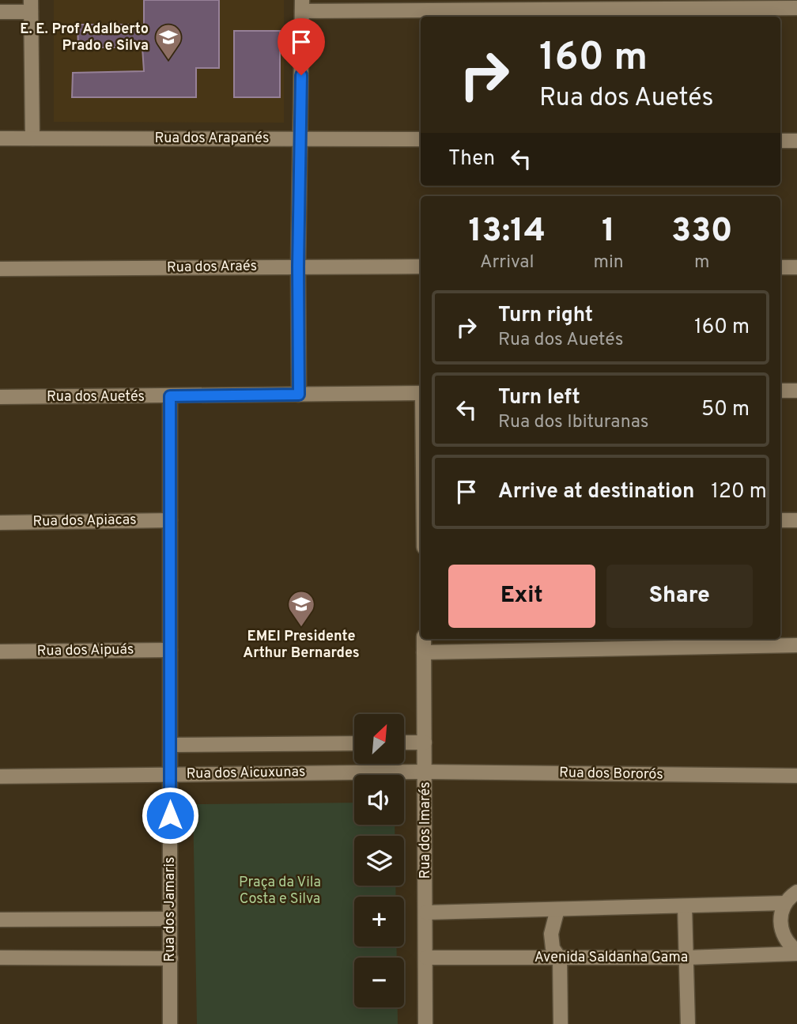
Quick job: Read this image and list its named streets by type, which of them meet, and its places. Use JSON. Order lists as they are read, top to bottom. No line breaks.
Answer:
{"streets":{"street":["Rua dos Arapanés","Rua dos Araés","Rua dos Auetés","Rua dos Apiacas","Rua dos Aipuás","Rua dos Aicuxunas","Rua dos Bororós","Rua dos Imarés","Rua dos Jamaris","Avenida Saldanha Gama"]},"crossings":[["Rua dos Auetés","Rua dos Jamaris"],["Rua dos Apiacas","Rua dos Jamaris"],["Rua dos Aipuás","Rua dos Jamaris"],["Rua dos Aicuxunas","Rua dos Bororós"],["Rua dos Aicuxunas","Rua dos Imarés"],["Rua dos Aicuxunas","Rua dos Jamaris"],["Rua dos Bororós","Rua dos Imarés"],["Rua dos Imarés","Avenida Saldanha Gama"]],"parks":["Praça da Vila Costa e Silva"],"places":{"school or university":["E. E. Prof Adalberto Prado e Silva","EMEI Presidente Arthur Bernardes"]},"north":"top right","page":{"turn":["160 m","Rua dos Auetés"],"then":"Then","eta":["13:14","Arrival","1","min","330","m"],"list":[{"name":"Turn right","note":"Rua dos Auetés","value":"160 m"},{"name":"Turn left","note":"Rua dos Ibituranas","value":"50 m"},{"name":"Arrive at destination","value":"120 m"}],"buttons":["Exit","Share"],"map_buttons":["+","−"]}}
